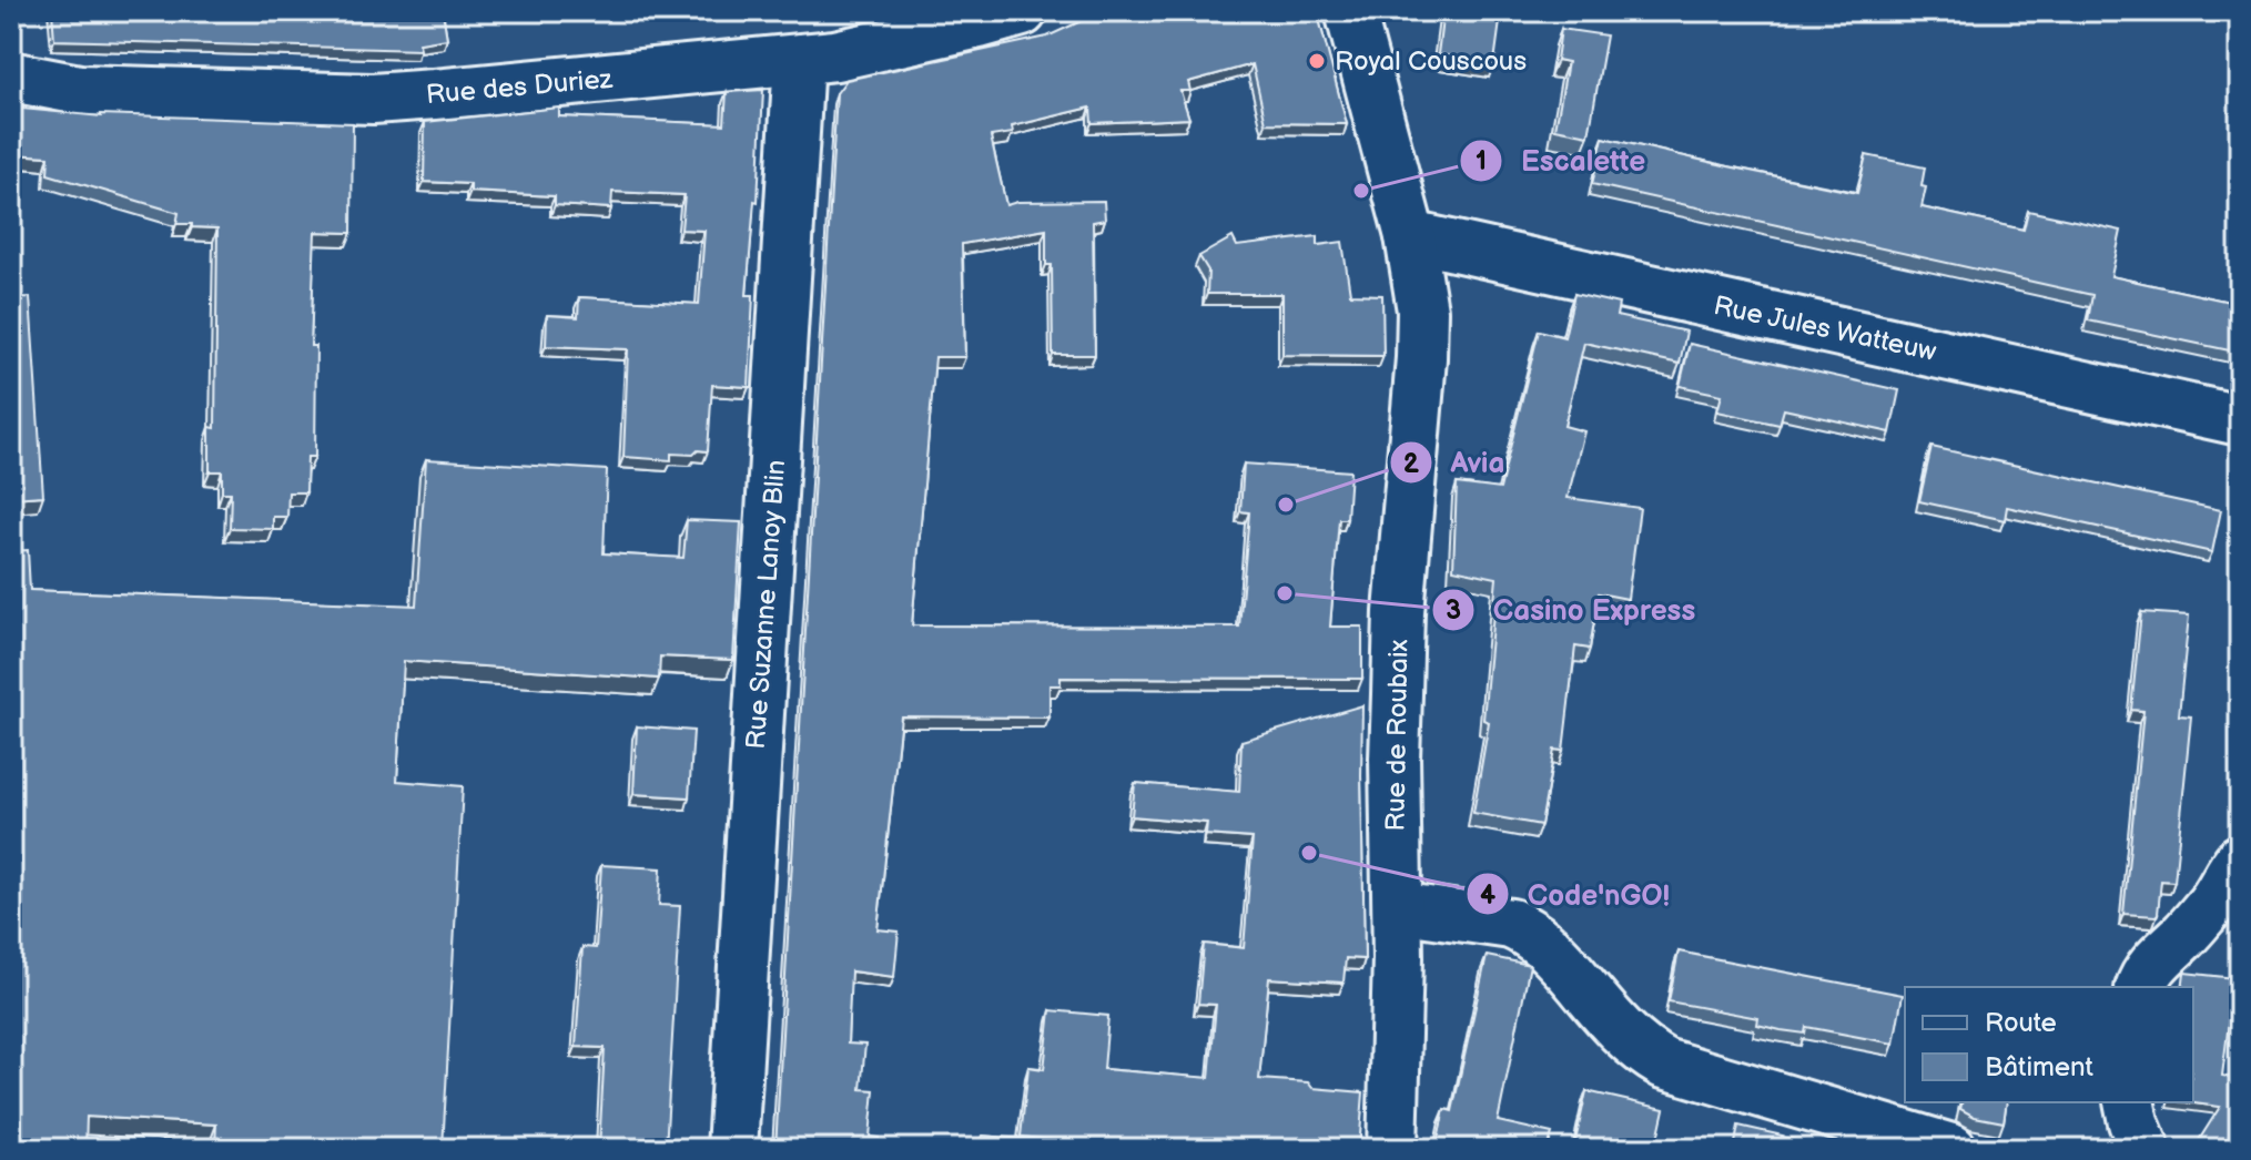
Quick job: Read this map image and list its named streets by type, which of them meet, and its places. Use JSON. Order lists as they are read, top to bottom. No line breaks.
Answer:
{"streets":{"street":["Rue des Duriez","Rue Jules Watteuw","Rue Suzanne Lanoy Blin","Rue de Roubaix"]},"crossings":[["Rue des Duriez","Rue Suzanne Lanoy Blin"],["Rue Jules Watteuw","Rue de Roubaix"]],"places":["Royal Couscous","Escalette","Avia","Casino Express","Code'nGO!"],"legend":["Route","Bâtiment"]}
